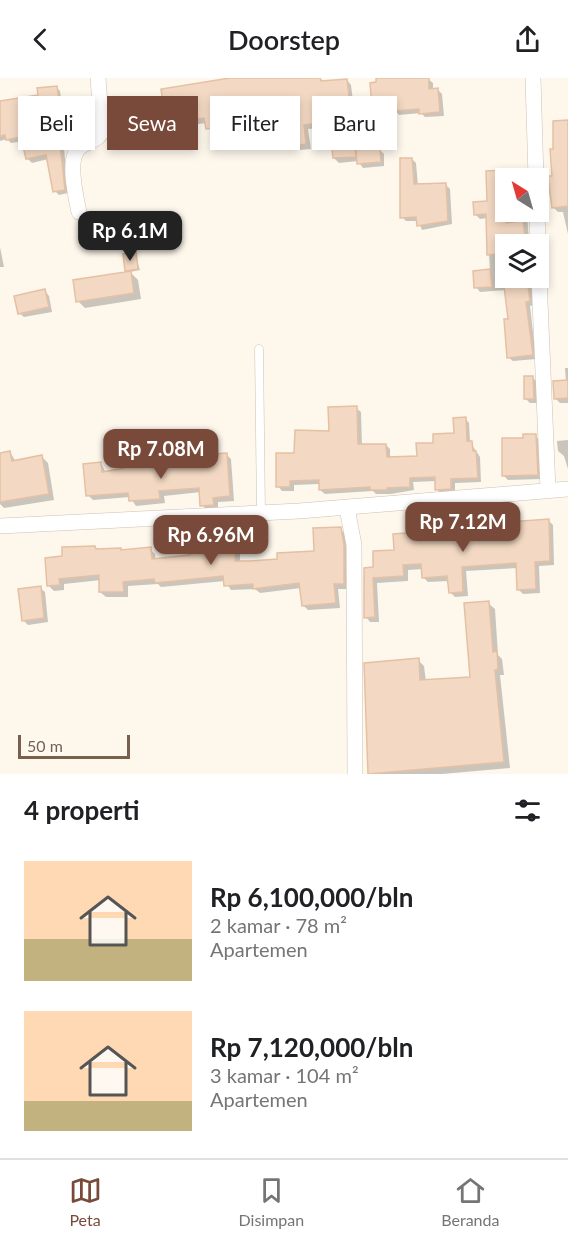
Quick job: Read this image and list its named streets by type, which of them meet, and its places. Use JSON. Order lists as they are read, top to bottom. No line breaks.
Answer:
{"scale_bar":"50 m","north":"top left","page":{"header":"Doorstep","chip":["Beli","Sewa","Filter","Baru"],"price":["Rp 6.1M","Rp 7.08M","Rp 7.12M","Rp 6.96M"],"scale":"50 m","heading":"4 properti","list":[{"name":"Rp 6,100,000/bln","note":"2 kamar · 78 m² · Apartemen"},{"name":"Rp 7,120,000/bln","note":"3 kamar · 104 m² · Apartemen"}],"tabs":["Peta","Disimpan","Beranda"]}}
